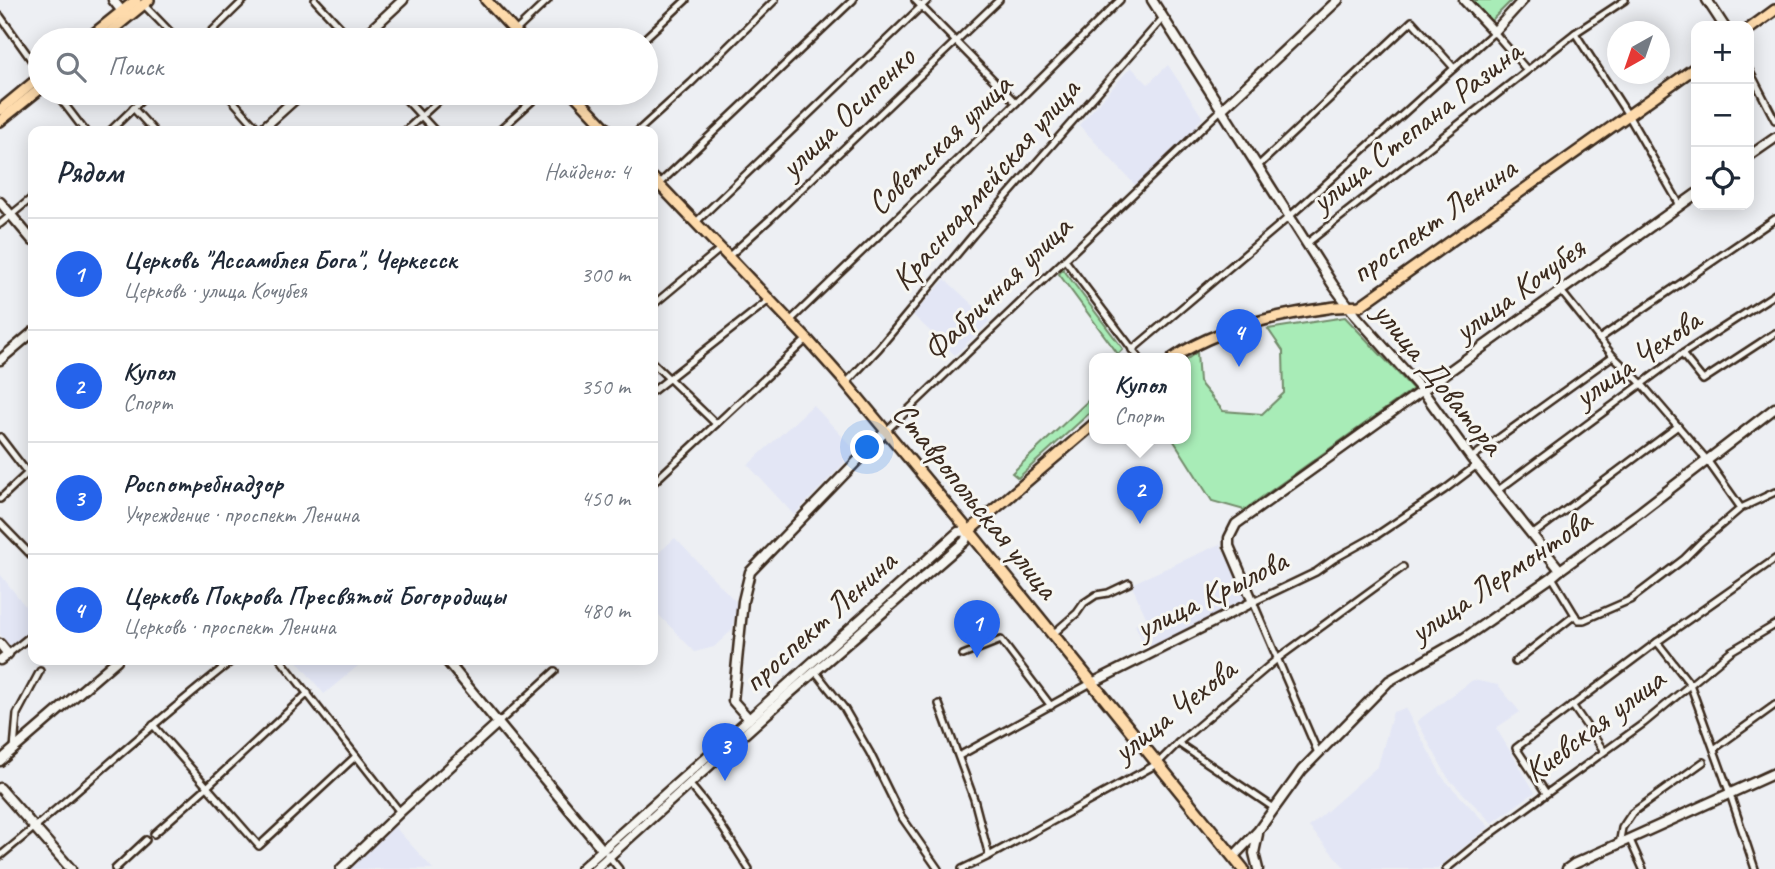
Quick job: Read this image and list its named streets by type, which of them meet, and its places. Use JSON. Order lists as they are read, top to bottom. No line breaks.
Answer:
{"streets":{"highway":["Ставропольская улица"],"main road":["проспект Ленина"],"street":["улица Осипенко","улица Степана Разина","Советская улица","Красноармейская улица","Фабричная улица","улица Кочубея","улица Чехова","улица Доватора","улица Лермонтова","улица Крылова","Киевская улица"]},"crossings":[["улица Осипенко","Ставропольская улица"],["улица Степана Разина","улица Доватора"],["Советская улица","Ставропольская улица"],["Красноармейская улица","улица Доватора"],["Красноармейская улица","Ставропольская улица"],["проспект Ленина","Фабричная улица"],["проспект Ленина","улица Доватора"],["проспект Ленина","Ставропольская улица"],["Фабричная улица","улица Доватора"],["Фабричная улица","Ставропольская улица"],["улица Кочубея","улица Доватора"],["улица Кочубея","улица Крылова"],["улица Чехова","улица Доватора"],["улица Чехова","Ставропольская улица"],["улица Доватора","улица Лермонтова"],["улица Доватора","улица Крылова"],["Ставропольская улица","улица Лермонтова"],["Ставропольская улица","улица Крылова"]],"north":"bottom left","page":{"map_buttons":["+","−"],"search":"Поиск","heading":["Рядом","Найдено: 4"],"list":[{"mark":"1","name":"Церковь \"Ассамблея Бога\", Черкесск","note":"Церковь · улица Кочубея","value":"300 m"},{"mark":"2","name":"Купол","note":"Спорт","value":"350 m"},{"mark":"3","name":"Роспотребнадзор","note":"Учреждение · проспект Ленина","value":"450 m"},{"mark":"4","name":"Церковь Покрова Пресвятой Богородицы","note":"Церковь · проспект Ленина","value":"480 m"}],"pins":["4","2","1","3"],"popup":["Купол","Спорт"]}}
